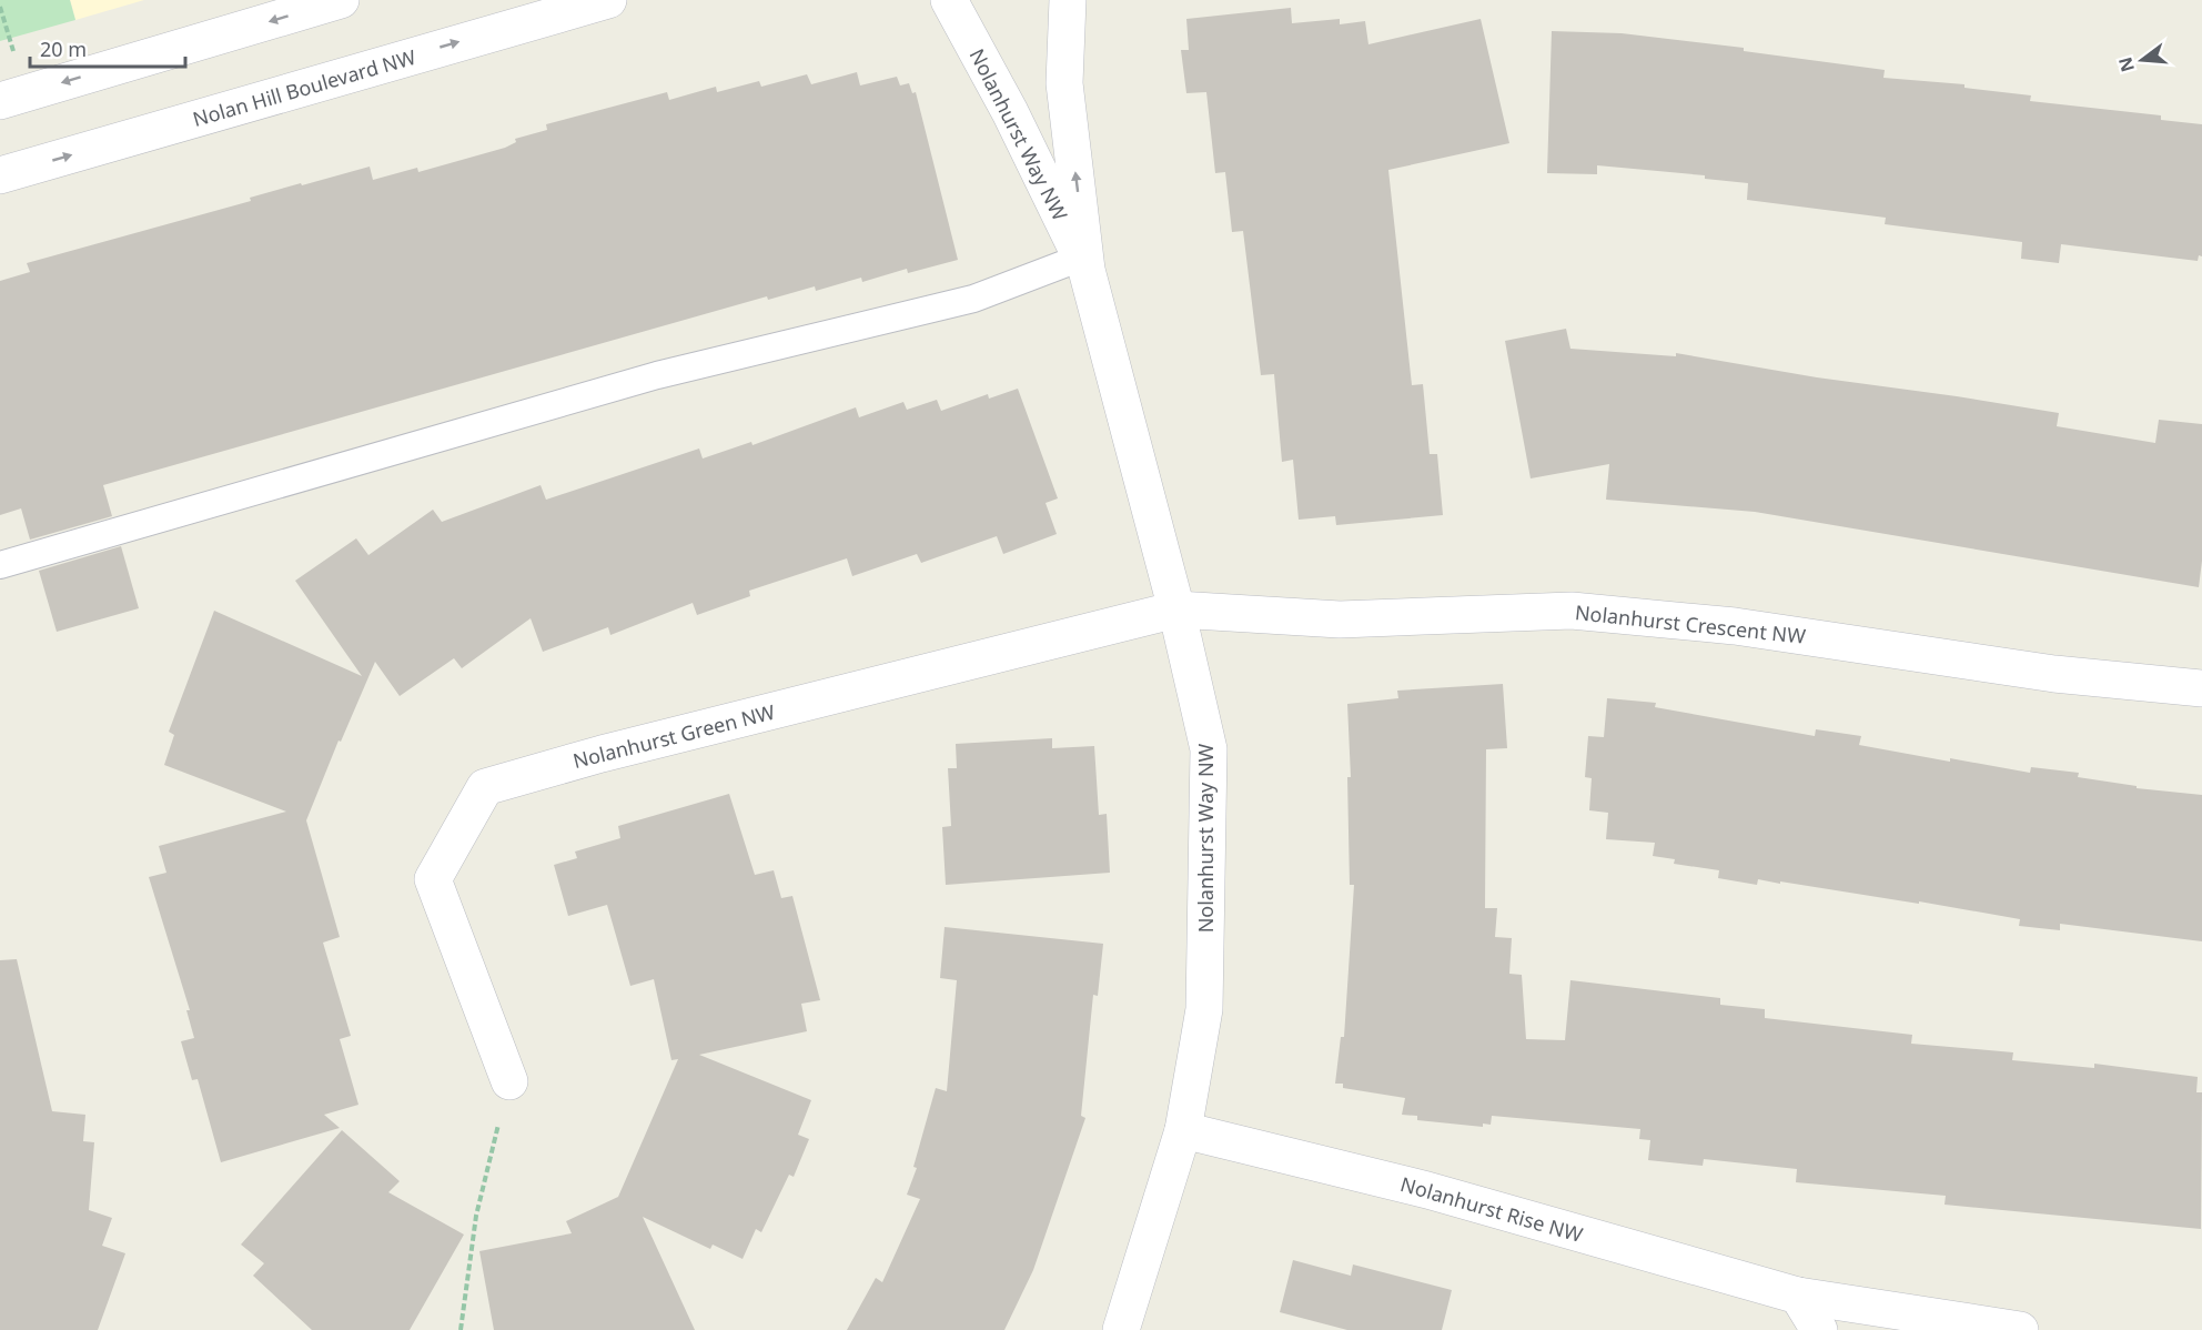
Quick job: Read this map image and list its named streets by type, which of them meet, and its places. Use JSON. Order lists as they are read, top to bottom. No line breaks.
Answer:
{"streets":{"street":["Nolan Hill Boulevard NW","Nolanhurst Way NW","Nolanhurst Crescent NW","Nolanhurst Green NW","Nolanhurst Rise NW"]},"crossings":[["Nolanhurst Way NW","Nolanhurst Crescent NW"],["Nolanhurst Way NW","Nolanhurst Green NW"],["Nolanhurst Way NW","Nolanhurst Rise NW"],["Nolanhurst Crescent NW","Nolanhurst Green NW"]],"scale_bar":"20 m","north":"left"}
